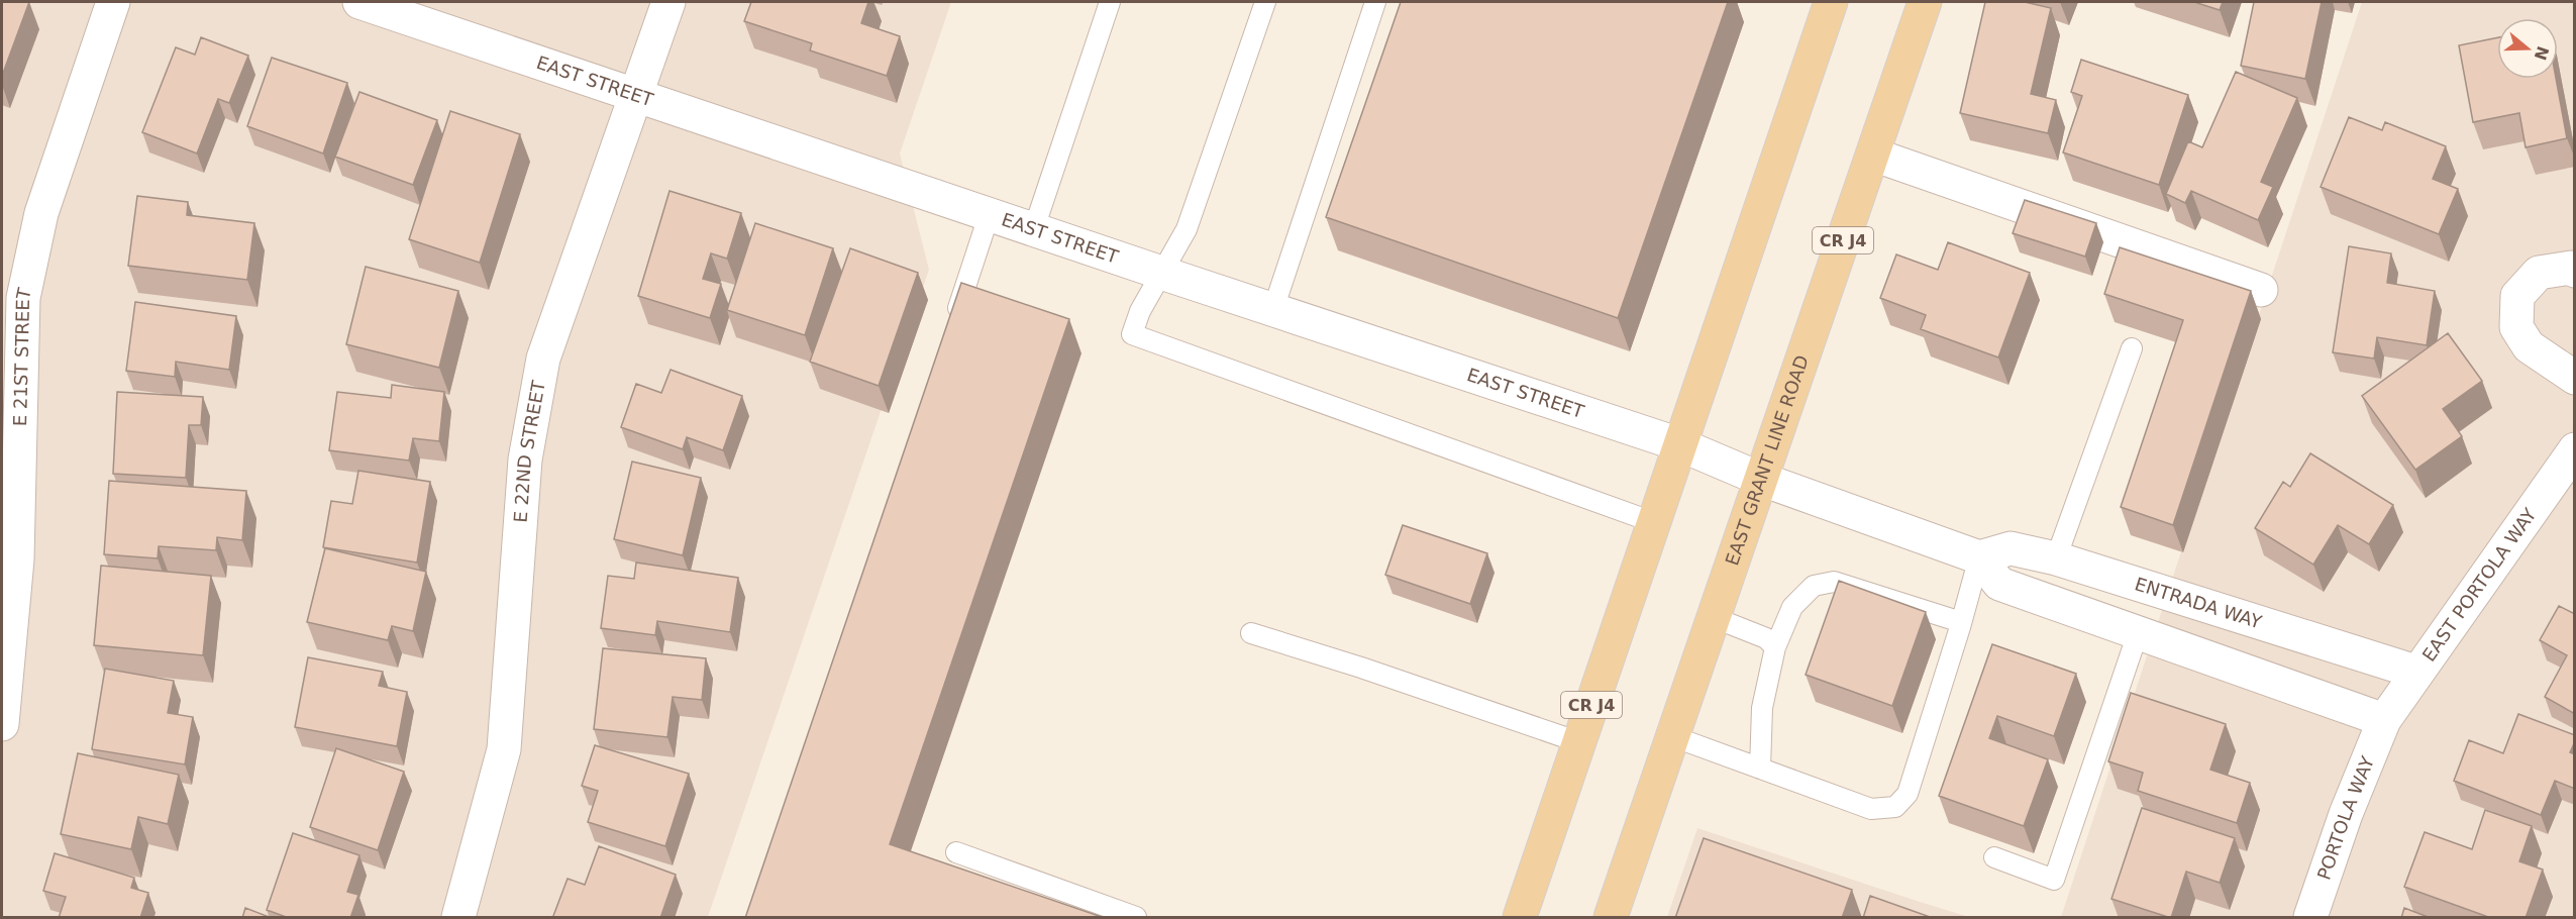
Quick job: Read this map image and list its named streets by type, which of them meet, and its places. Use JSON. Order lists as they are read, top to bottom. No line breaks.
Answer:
{"streets":{"main road":["CR J4","EAST GRANT LINE ROAD"],"street":["EAST STREET","E 21ST STREET","E 22ND STREET","EAST PORTOLA WAY","ENTRADA WAY","PORTOLA WAY"]},"crossings":[["EAST STREET","CR J4"],["EAST STREET","E 22ND STREET"],["EAST STREET","EAST GRANT LINE ROAD"],["EAST PORTOLA WAY","ENTRADA WAY"],["EAST PORTOLA WAY","PORTOLA WAY"]],"north":"right"}
